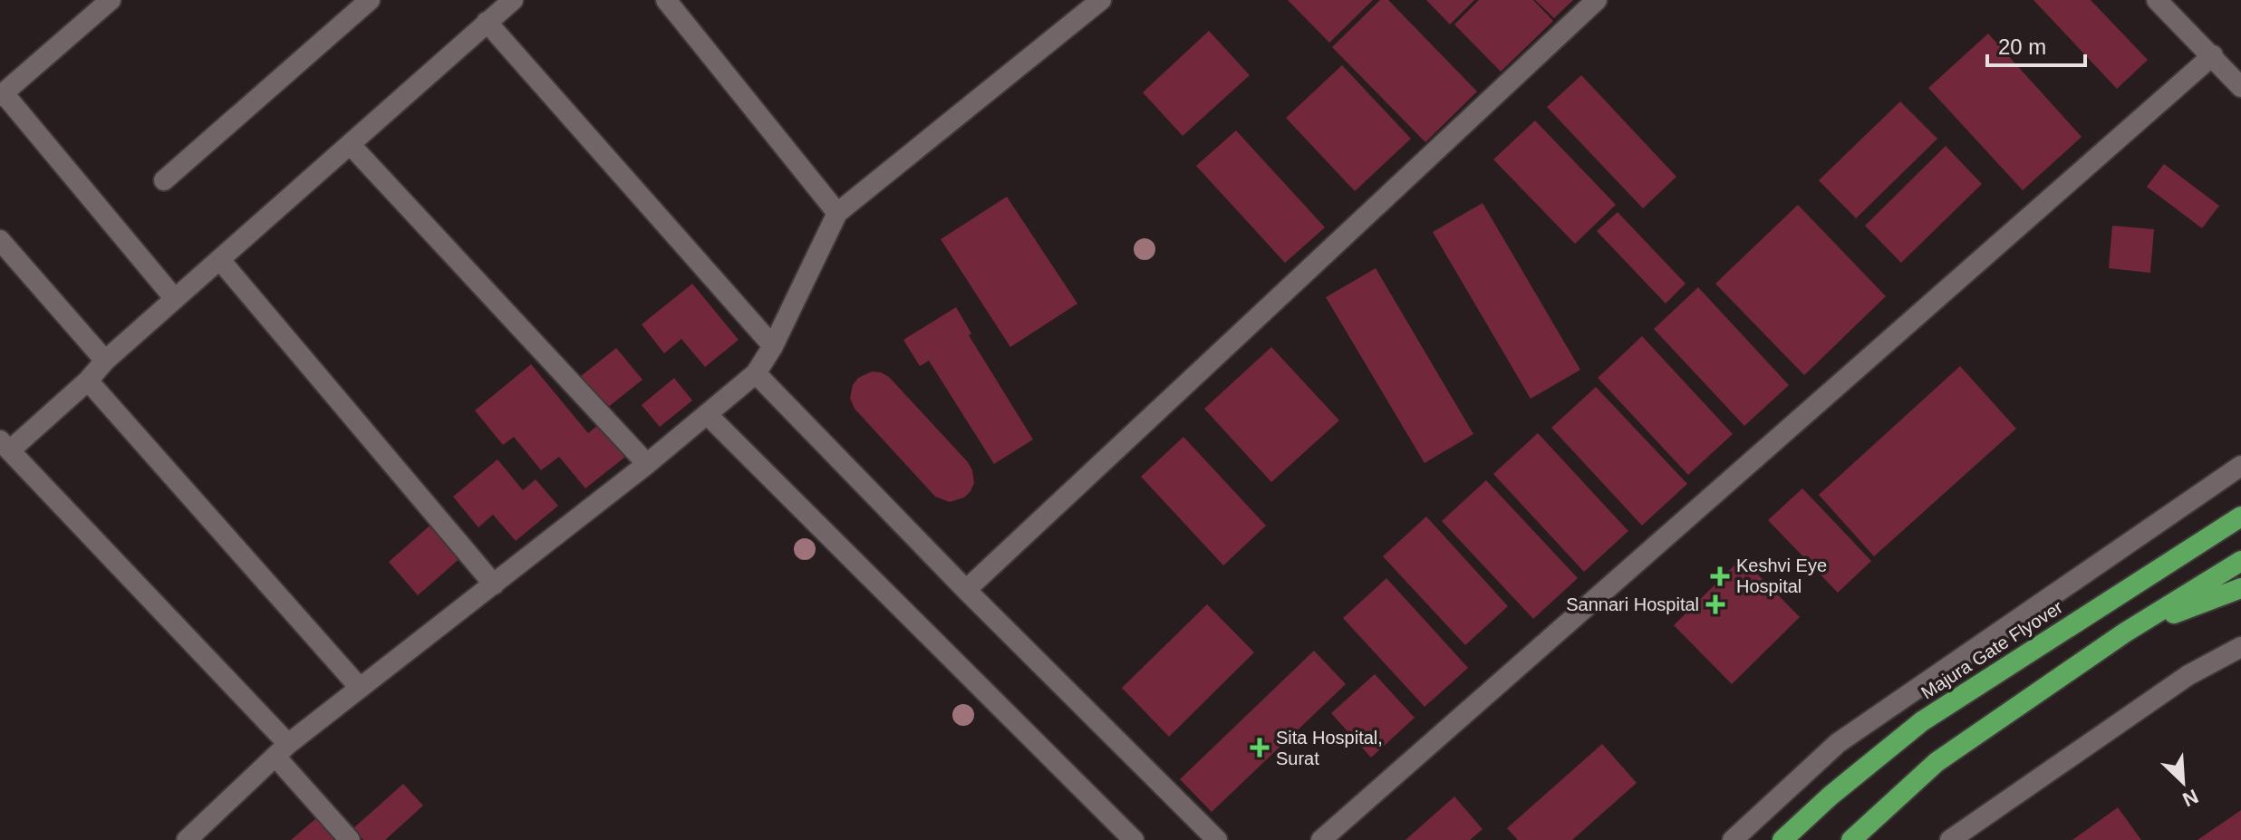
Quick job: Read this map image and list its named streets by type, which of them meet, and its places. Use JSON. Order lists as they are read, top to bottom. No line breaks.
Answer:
{"streets":{"highway":["Majura Gate Flyover"]},"places":{"health":["Keshvi Eye Hospital","Sannari Hospital","Sita Hospital, Surat"]},"scale_bar":"20 m","north":"bottom right"}
